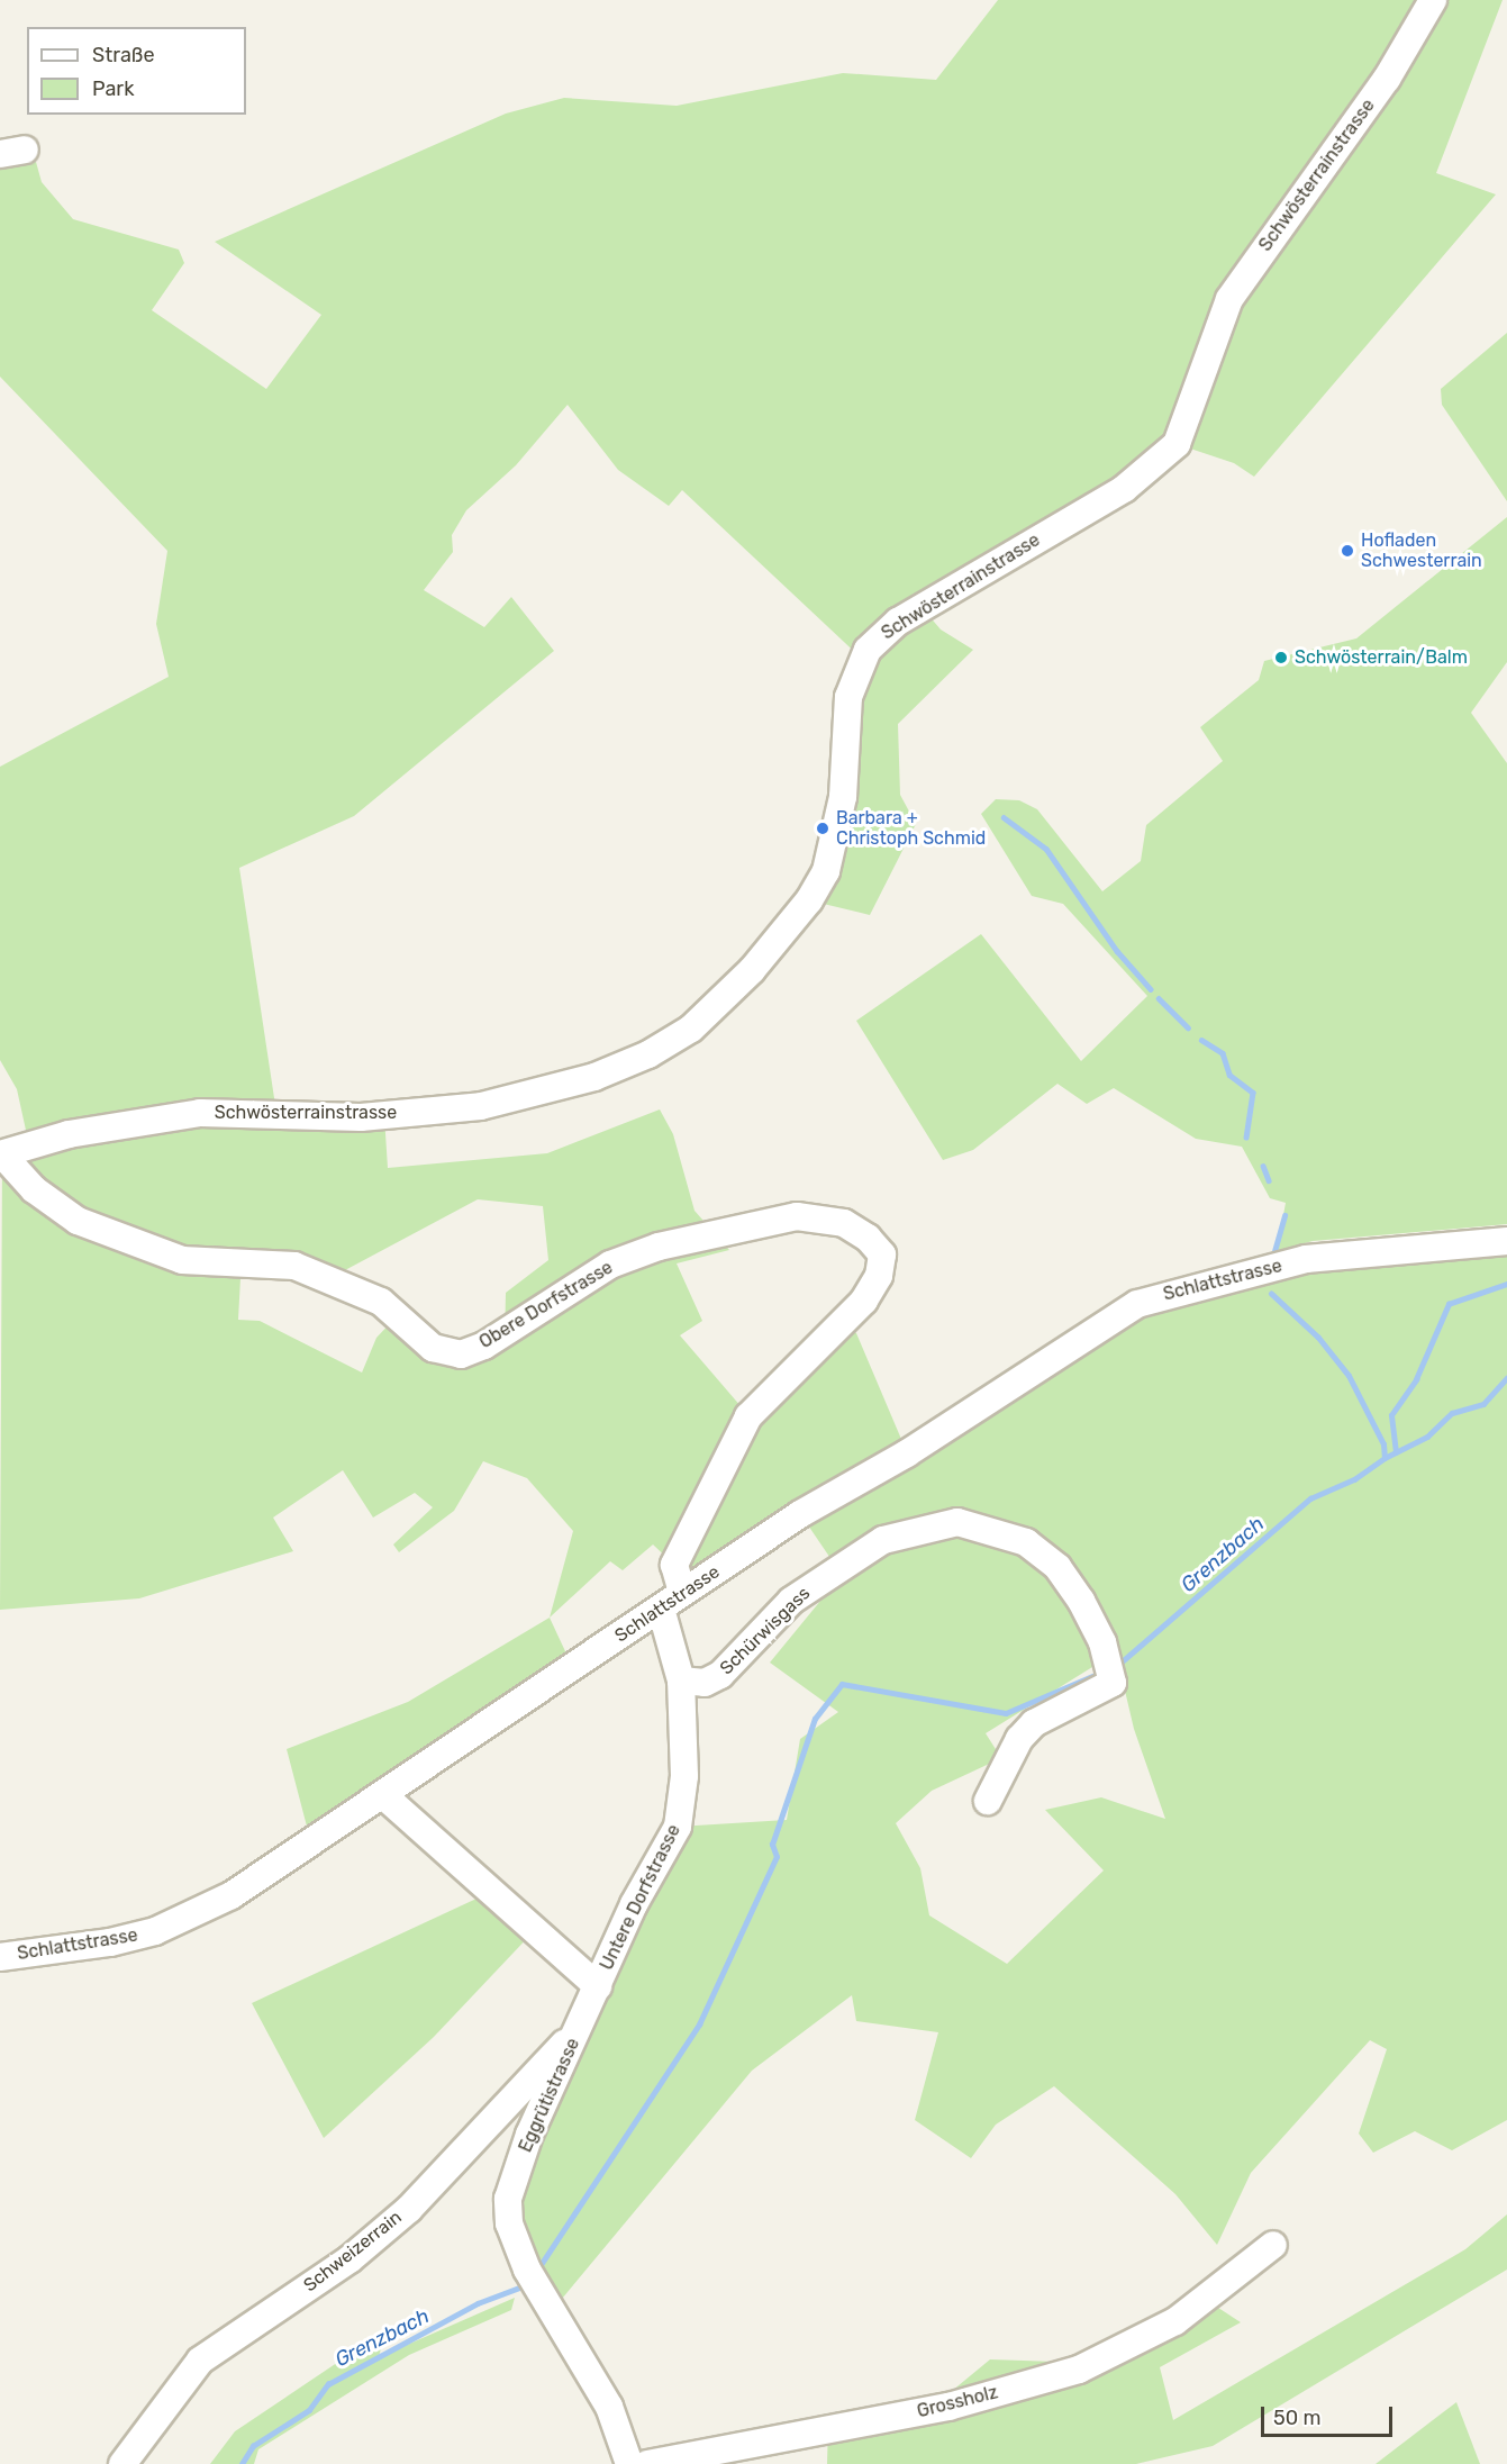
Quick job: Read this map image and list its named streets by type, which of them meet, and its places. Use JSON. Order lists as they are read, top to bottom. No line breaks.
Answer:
{"streets":{"street":["Schwösterrainstrasse","Schlattstrasse","Obere Dorfstrasse","Schürwisgass","Untere Dorfstrasse","Eggrütistrasse","Schweizerrain","Grossholz"]},"crossings":[["Schwösterrainstrasse","Obere Dorfstrasse"],["Schlattstrasse","Obere Dorfstrasse"],["Schlattstrasse","Untere Dorfstrasse"],["Obere Dorfstrasse","Untere Dorfstrasse"],["Schürwisgass","Untere Dorfstrasse"],["Untere Dorfstrasse","Eggrütistrasse"],["Eggrütistrasse","Schweizerrain"]],"water":["Grenzbach"],"places":["Hofladen Schwesterrain","Schwösterrain/Balm","Barbara + Christoph Schmid"],"legend":["Straße","Park"],"scale_bar":"50 m"}
